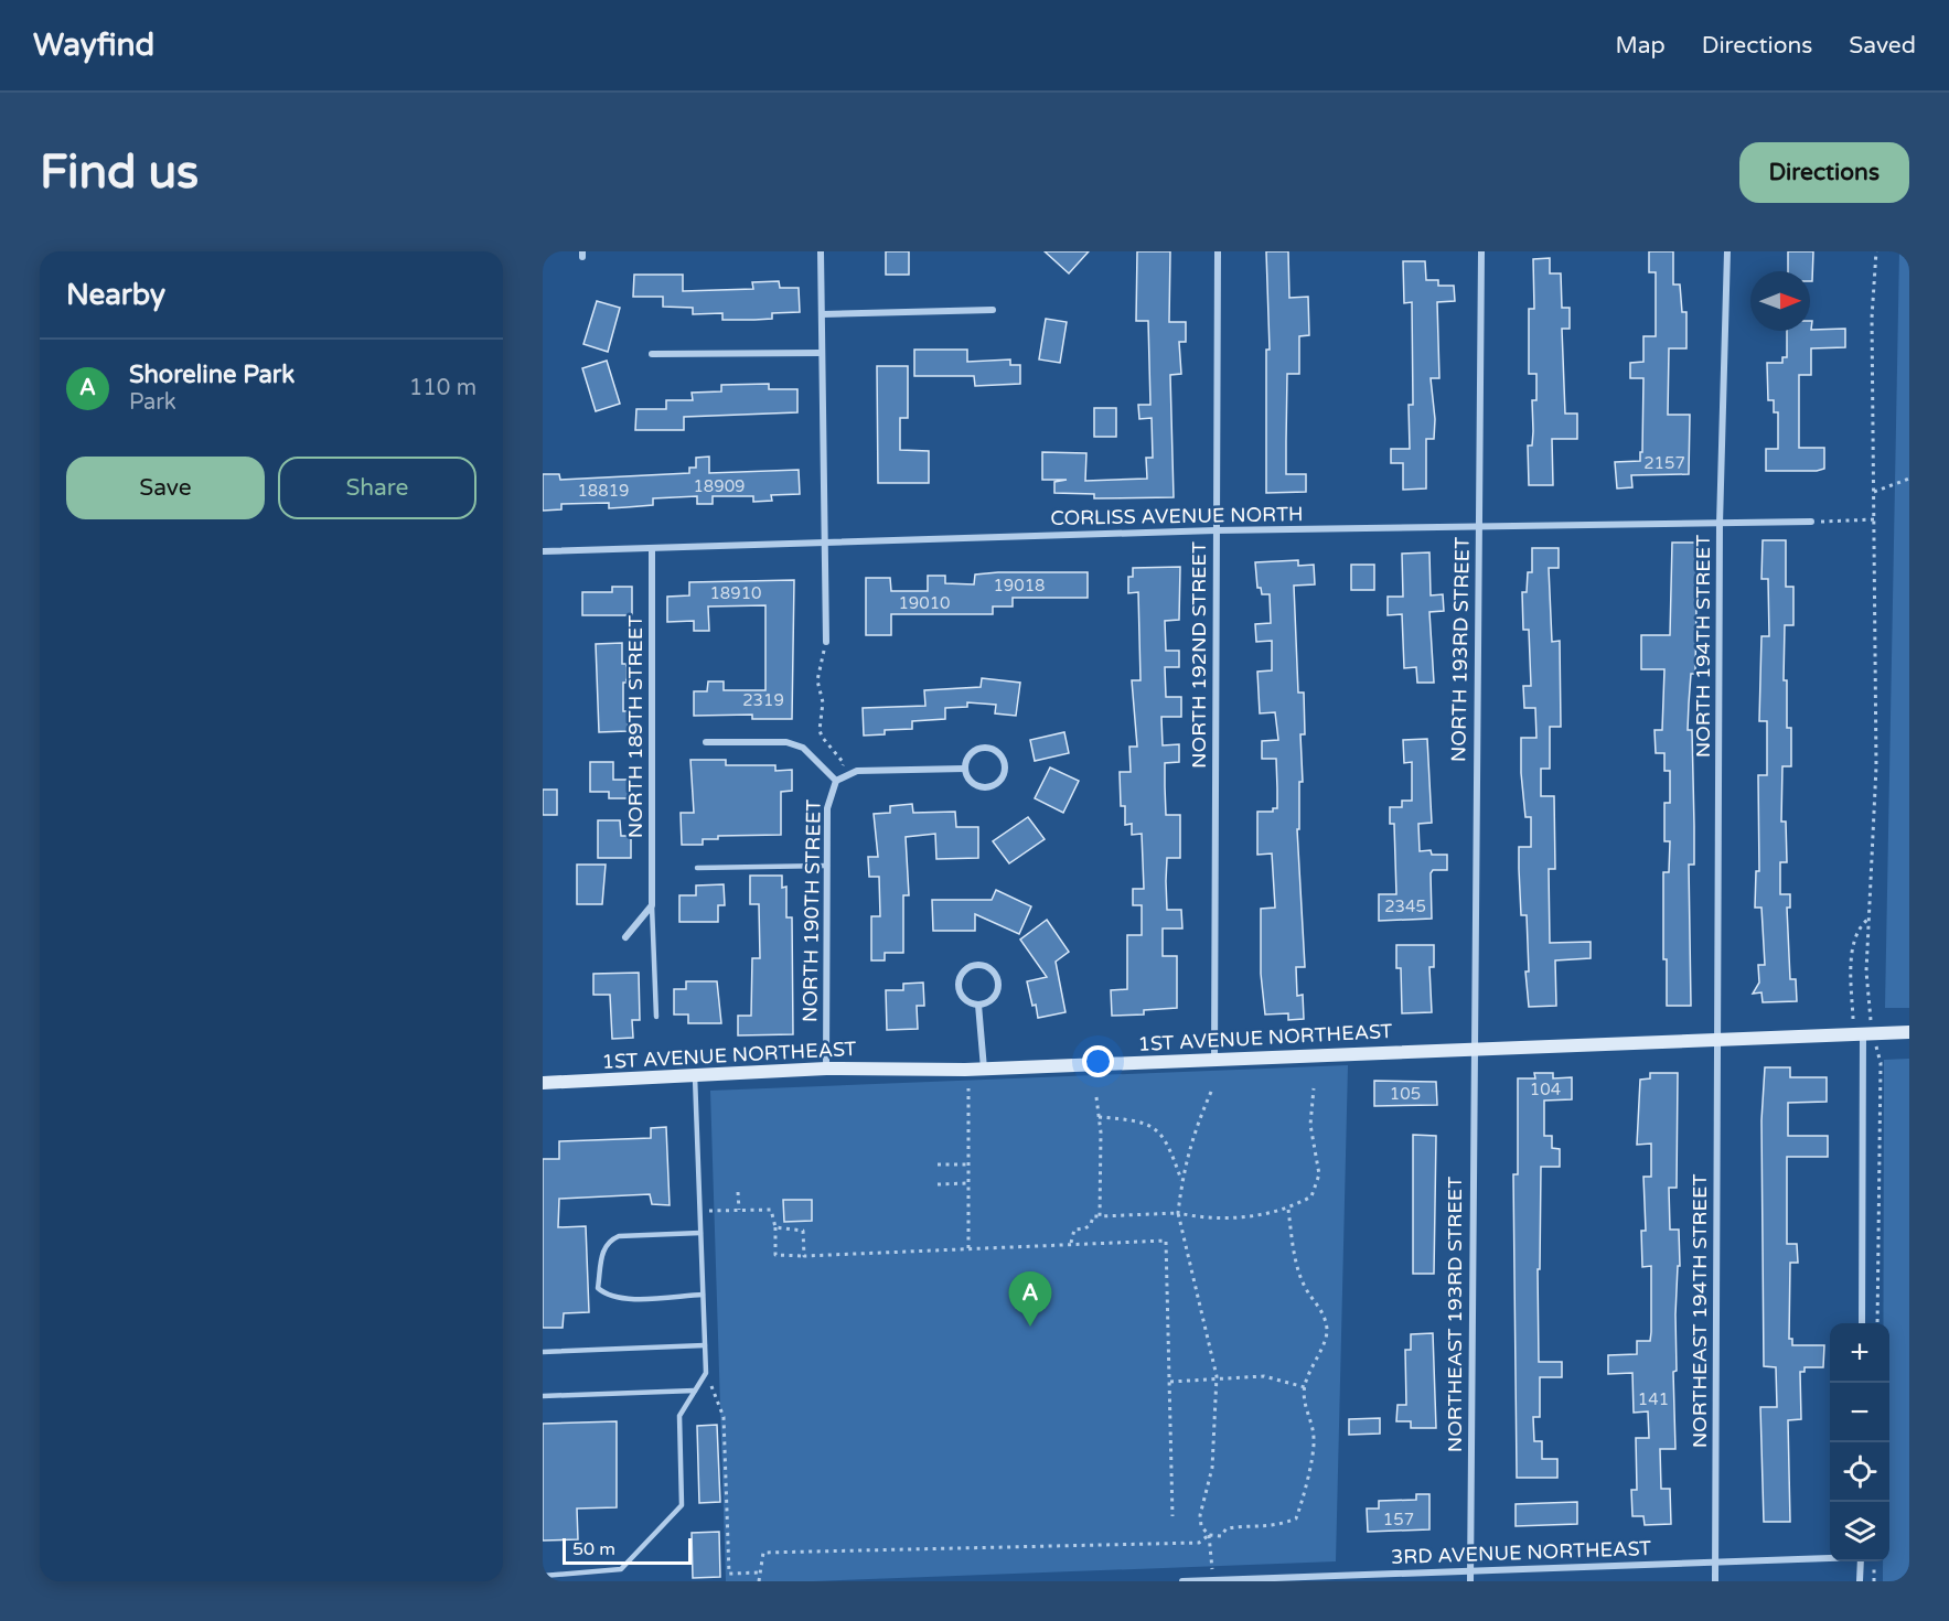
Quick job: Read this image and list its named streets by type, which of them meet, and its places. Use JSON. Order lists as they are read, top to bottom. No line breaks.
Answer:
{"streets":{"street":["CORLISS AVENUE NORTH","NORTH 194TH STREET","NORTH 193RD STREET","NORTH 192ND STREET","NORTH 189TH STREET","NORTH 190TH STREET","1ST AVENUE NORTHEAST","NORTHEAST 194TH STREET","NORTHEAST 193RD STREET","3RD AVENUE NORTHEAST"]},"crossings":[["CORLISS AVENUE NORTH","NORTH 194TH STREET"],["CORLISS AVENUE NORTH","NORTH 193RD STREET"],["CORLISS AVENUE NORTH","NORTH 192ND STREET"],["CORLISS AVENUE NORTH","NORTH 189TH STREET"],["NORTH 194TH STREET","1ST AVENUE NORTHEAST"],["NORTH 194TH STREET","NORTHEAST 194TH STREET"],["NORTH 193RD STREET","1ST AVENUE NORTHEAST"],["NORTH 193RD STREET","NORTHEAST 193RD STREET"],["NORTH 192ND STREET","1ST AVENUE NORTHEAST"],["NORTH 190TH STREET","1ST AVENUE NORTHEAST"],["1ST AVENUE NORTHEAST","NORTHEAST 194TH STREET"],["1ST AVENUE NORTHEAST","NORTHEAST 193RD STREET"],["NORTHEAST 194TH STREET","3RD AVENUE NORTHEAST"],["NORTHEAST 193RD STREET","3RD AVENUE NORTHEAST"]],"house_numbers":["2157","18909","18819","19018","18910","19010","2319","2345","104","105","141","157"],"scale_bar":"50 m","north":"right","page":{"header":"Wayfind","nav":["Map","Directions","Saved"],"buttons":["Directions",["Save","Share"]],"title":"Find us","heading":"Nearby","list":[{"mark":"A","name":"Shoreline Park","note":"Park","value":"110 m"}],"pins":"A","map_buttons":["+","−"],"scale":"50 m"}}
